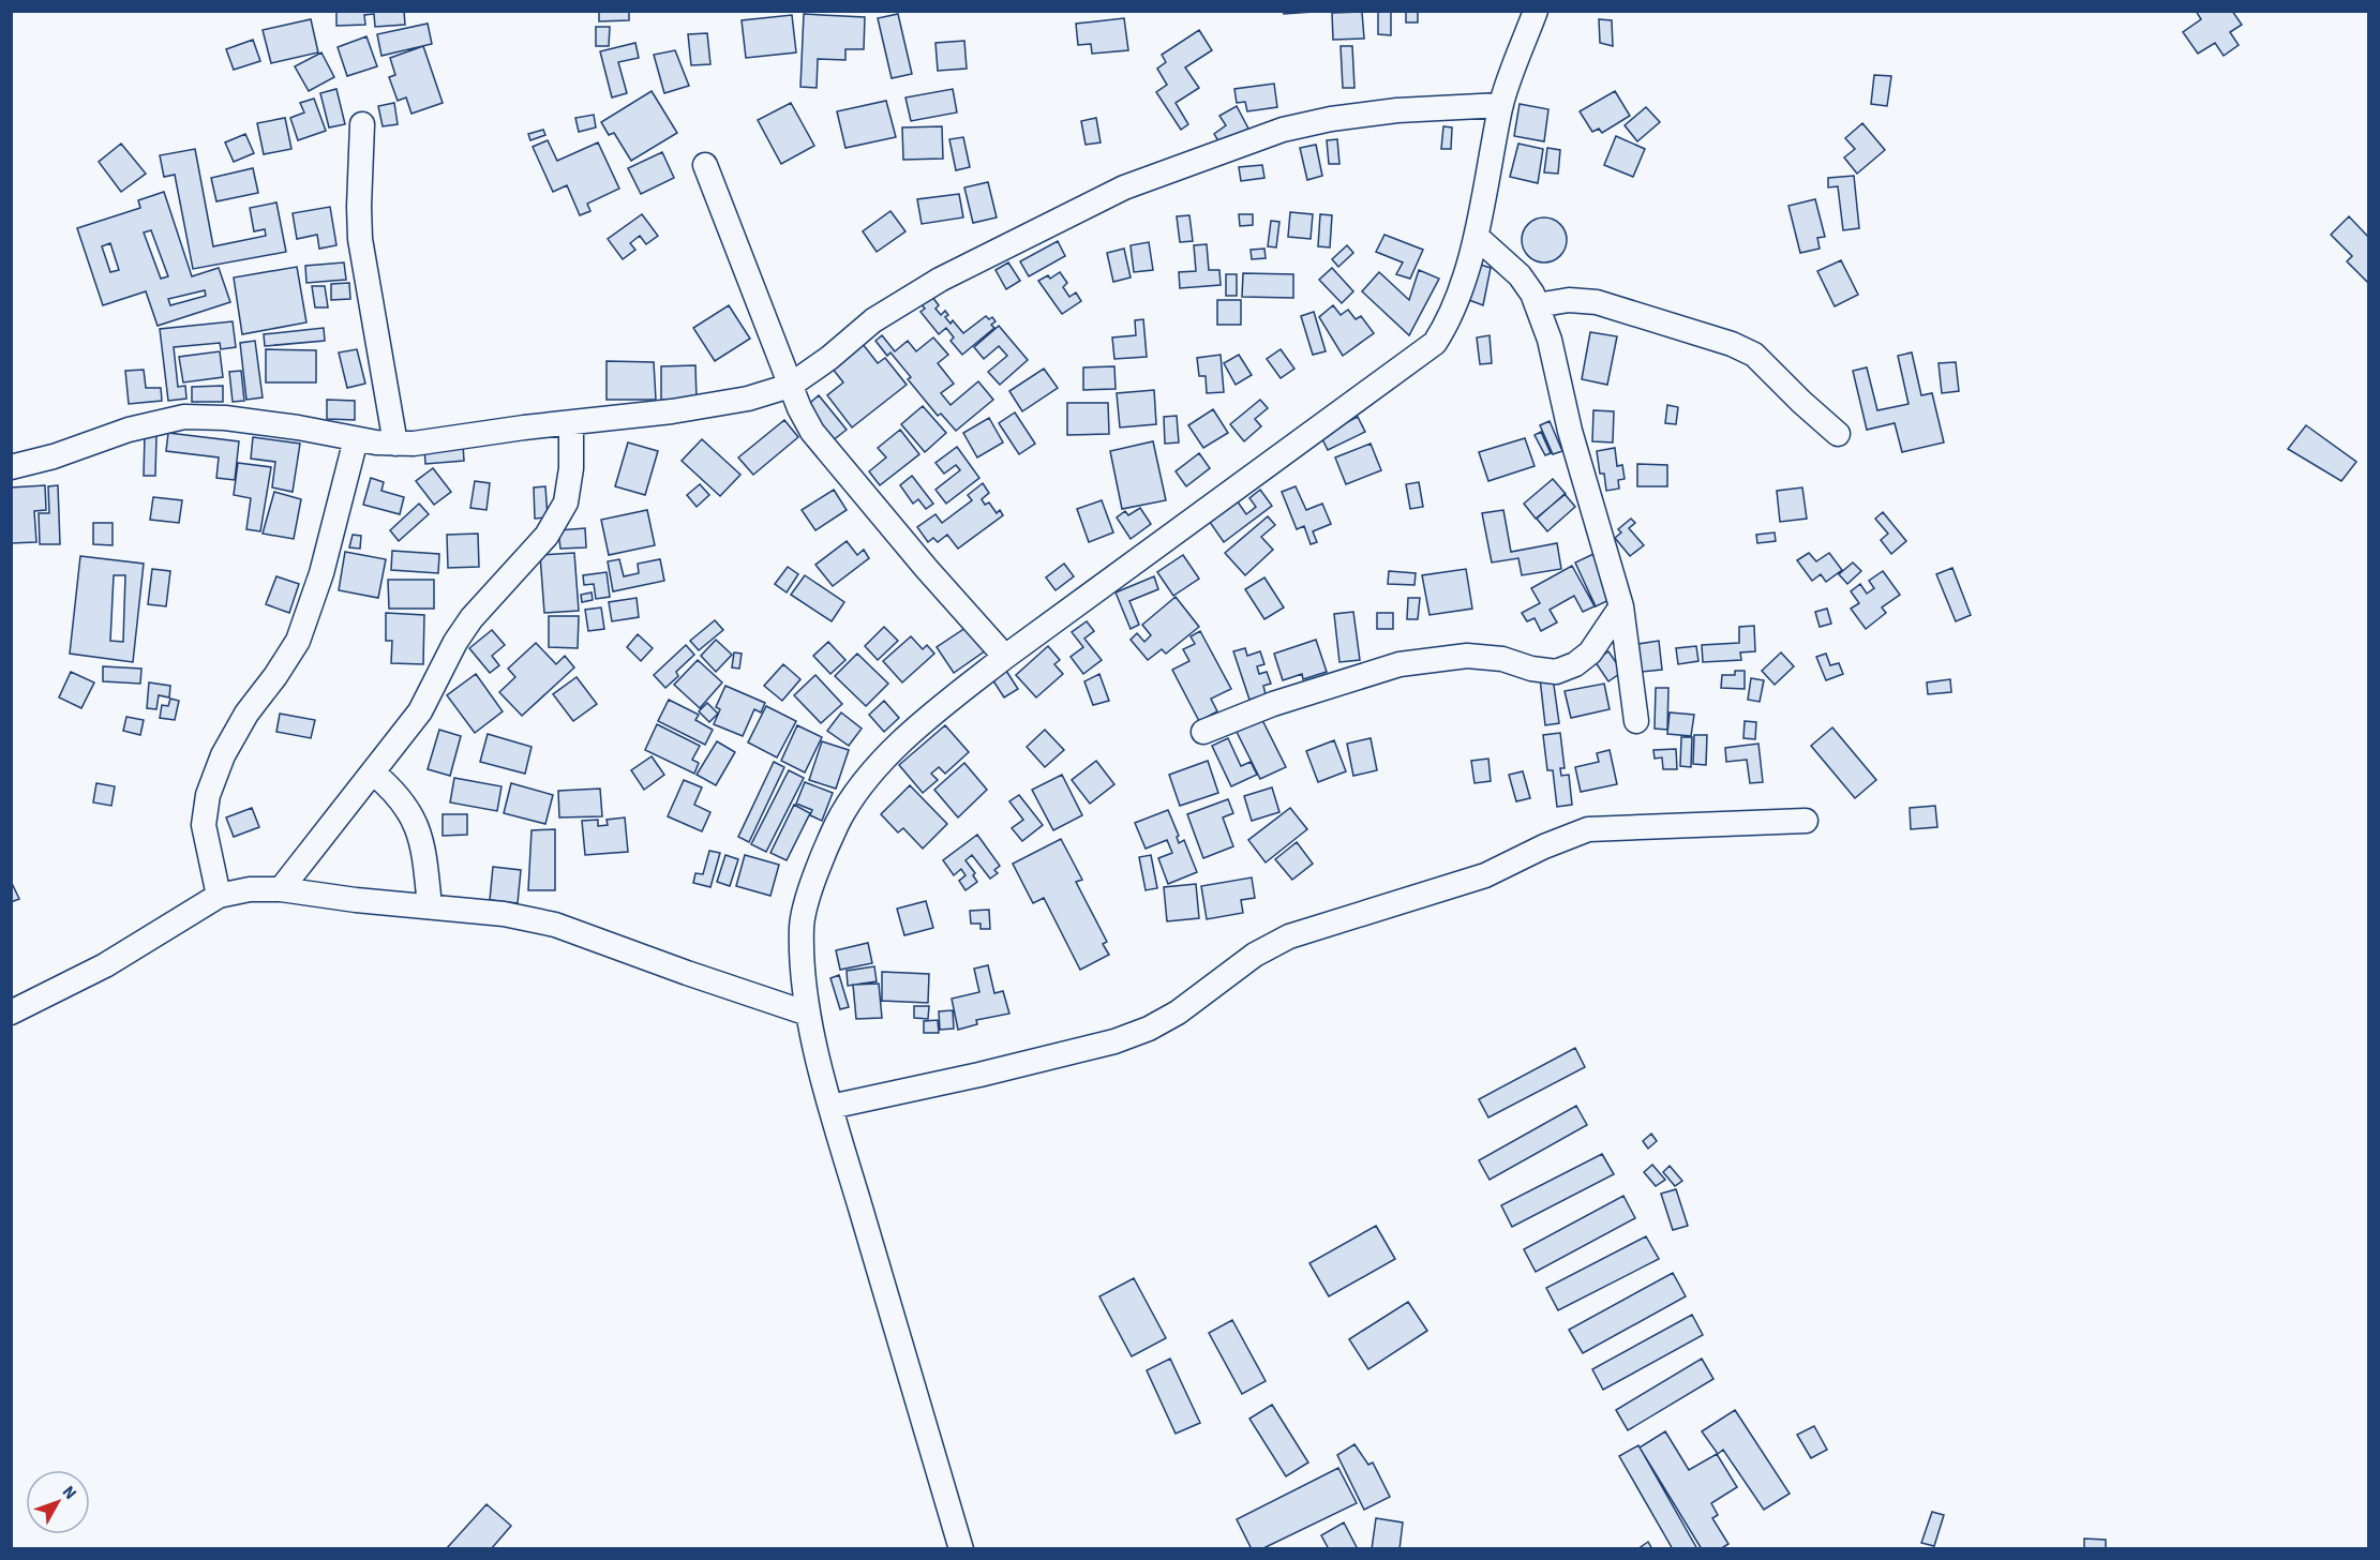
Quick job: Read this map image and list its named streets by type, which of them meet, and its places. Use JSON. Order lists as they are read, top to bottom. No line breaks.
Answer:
{"north":"top right"}
